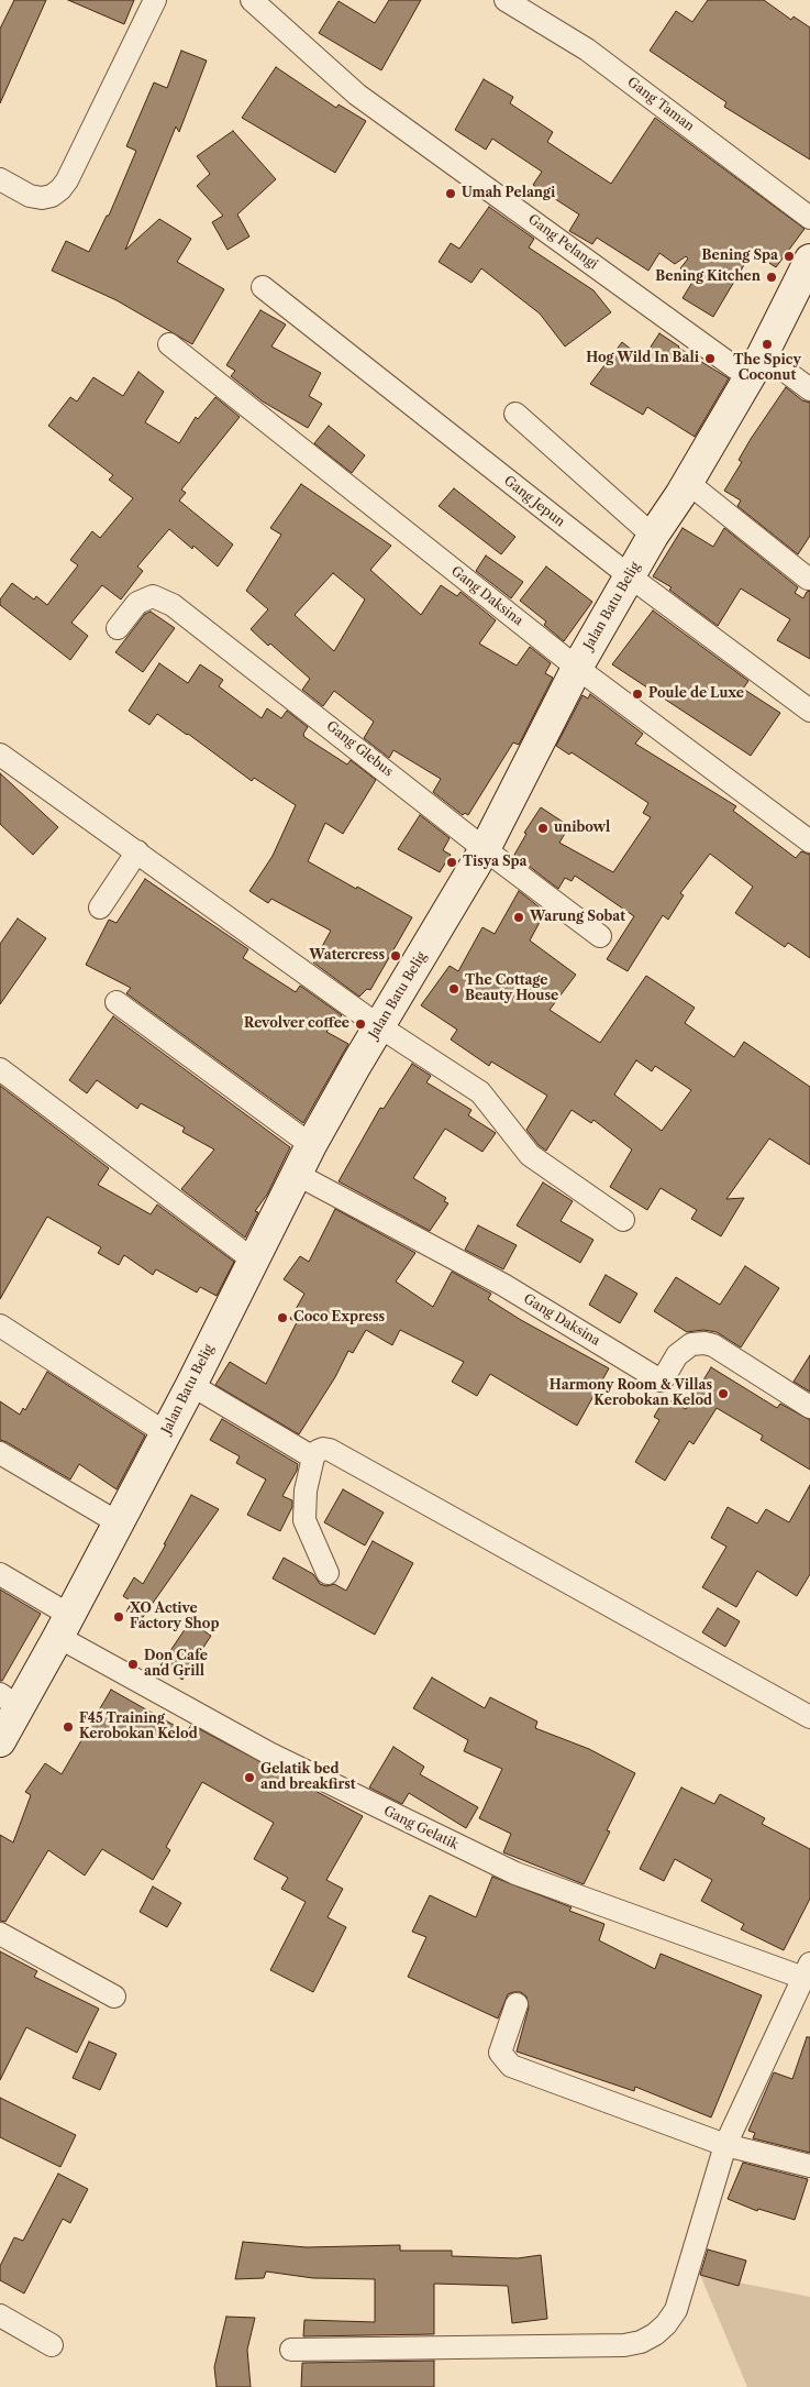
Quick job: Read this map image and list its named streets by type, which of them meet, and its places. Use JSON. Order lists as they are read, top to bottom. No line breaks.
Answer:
{"streets":{"street":["Gang Taman","Gang Pelangi","Gang Jepun","Gang Daksina","Jalan Batu Belig","Gang Glebus","Gang Gelatik"]},"crossings":[["Gang Pelangi","Jalan Batu Belig"],["Gang Jepun","Jalan Batu Belig"],["Gang Daksina","Jalan Batu Belig"],["Jalan Batu Belig","Gang Glebus"],["Jalan Batu Belig","Gang Gelatik"]],"places":["Umah Pelangi","Bening Spa","Bening Kitchen","The Spicy Coconut","Hog Wild In Bali","Poule de Luxe","unibowl","Tisya Spa","Warung Sobat","Watercress","The Cottage Beauty House","Revolver coffee","Coco Express","Harmony Room & Villas Kerobokan Kelod","XO Active Factory Shop","Don Cafe and Grill","F45 Training Kerobokan Kelod","Gelatik bed and breakfirst"]}
